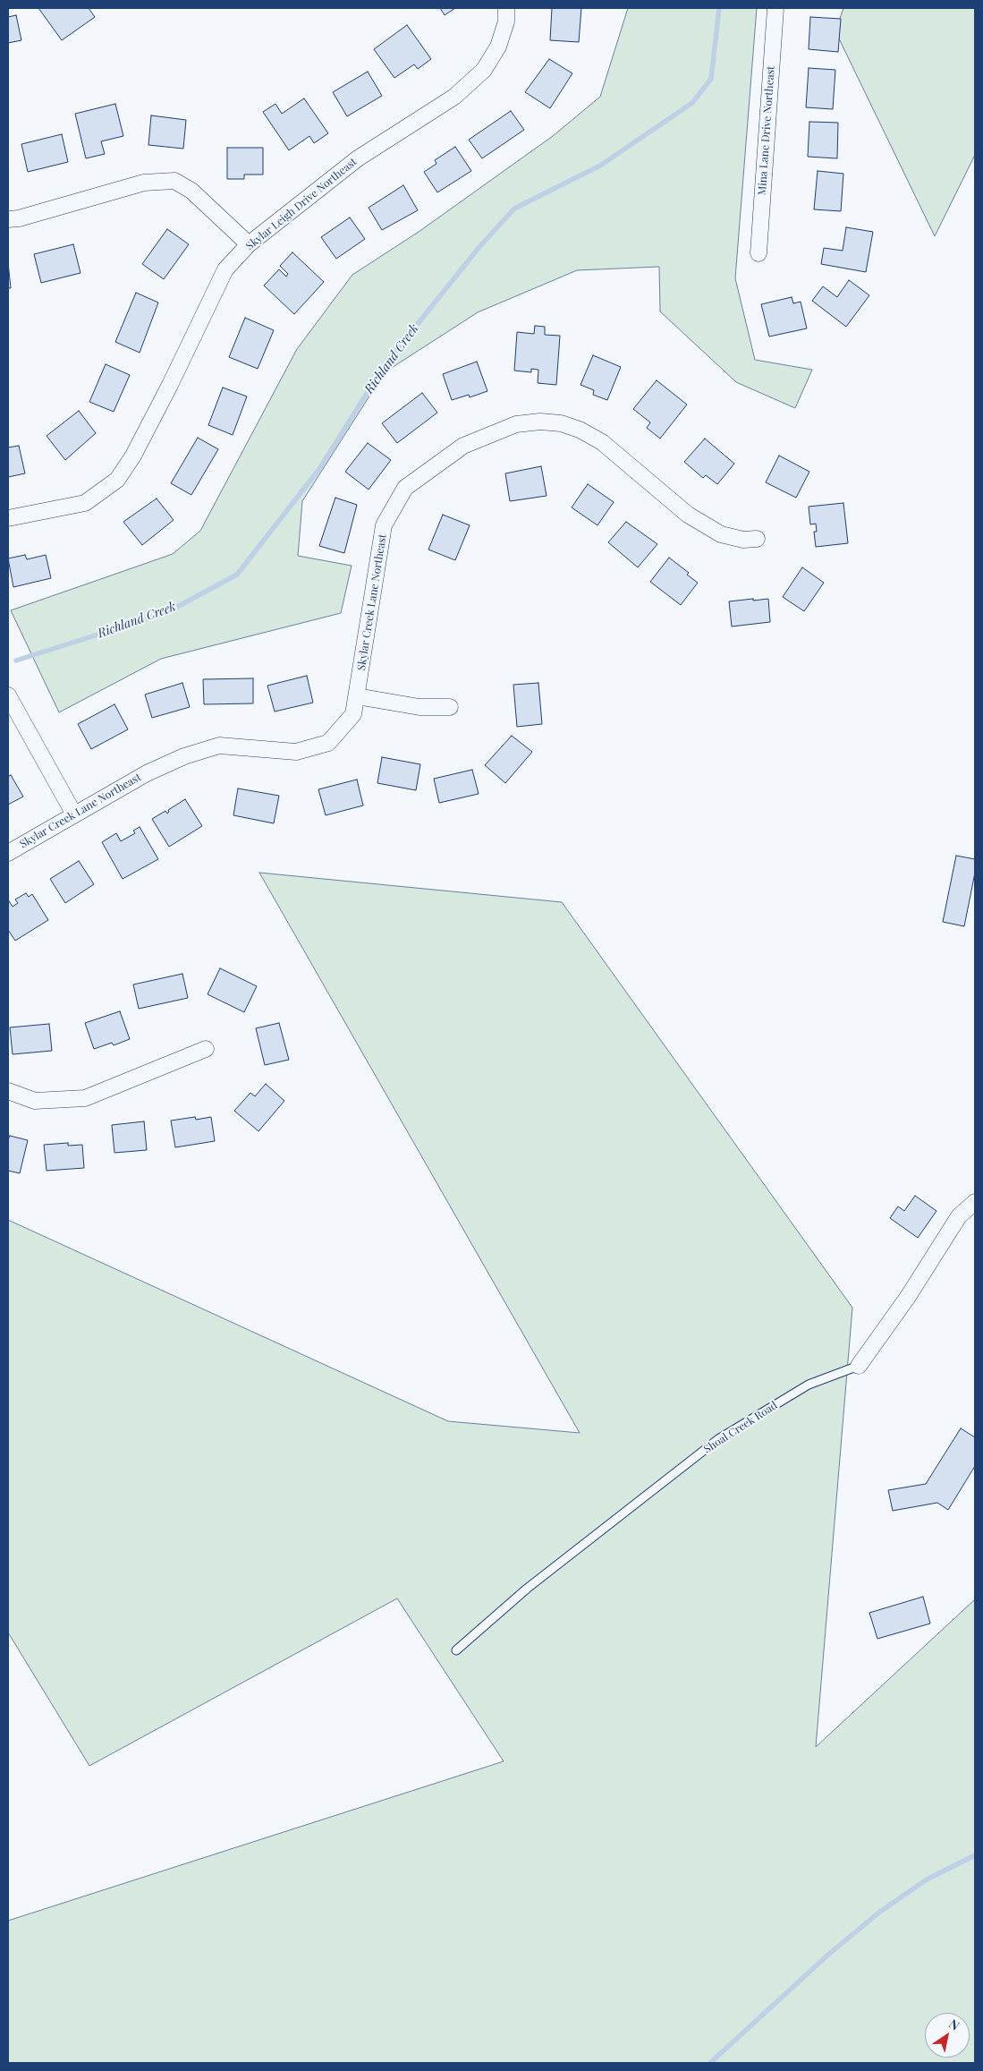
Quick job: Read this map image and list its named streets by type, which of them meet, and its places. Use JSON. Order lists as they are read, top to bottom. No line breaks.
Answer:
{"streets":{"street":["Mina Lane Drive Northeast","Skylar Leigh Drive Northeast","Skylar Creek Lane Northeast","Shoal Creek Road"]},"water":["Richland Creek"],"north":"top right"}
